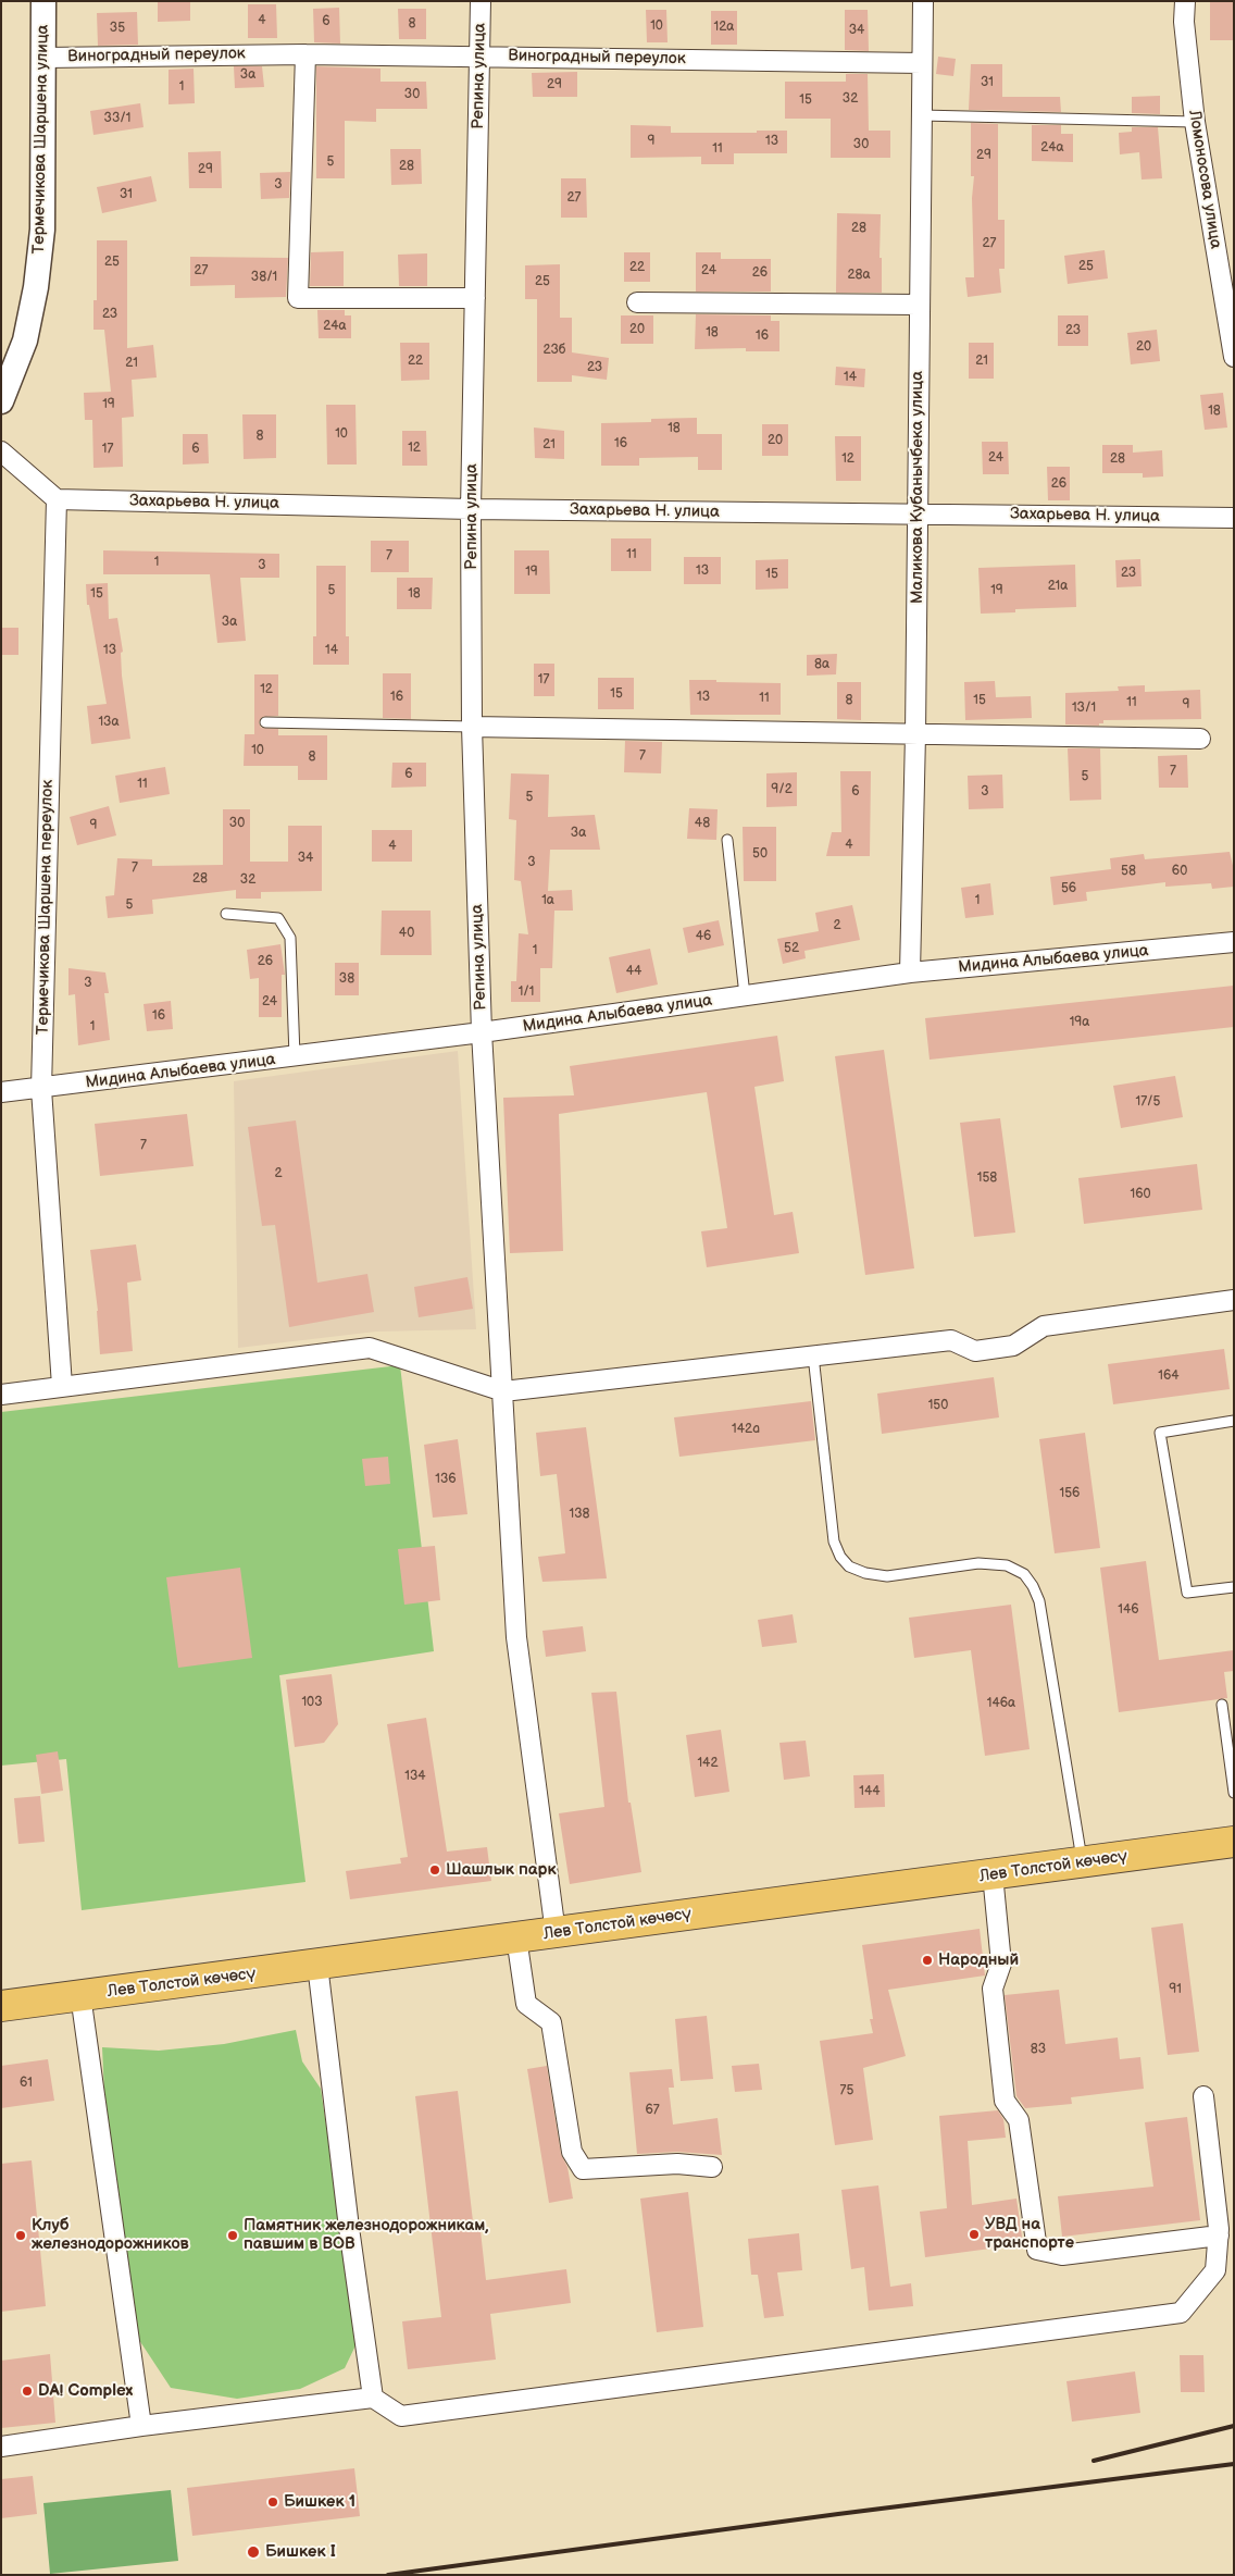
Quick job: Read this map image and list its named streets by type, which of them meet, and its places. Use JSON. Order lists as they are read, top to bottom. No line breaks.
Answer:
{"streets":{"main road":["Лев Толстой көчөсү"],"street":["Виноградный переулок","Репина улица","Термечикова Шаршена улица","Ломоносова улица","Маликова Кубанычбека улица","Захарьева Н. улица","Термечикова Шаршена переулок","Мидина Алыбаева улица"]},"crossings":[["Виноградный переулок","Репина улица"],["Виноградный переулок","Термечикова Шаршена улица"],["Виноградный переулок","Маликова Кубанычбека улица"],["Репина улица","Захарьева Н. улица"],["Репина улица","Мидина Алыбаева улица"],["Репина улица","Лев Толстой көчөсү"],["Маликова Кубанычбека улица","Захарьева Н. улица"],["Маликова Кубанычбека улица","Мидина Алыбаева улица"],["Захарьева Н. улица","Термечикова Шаршена переулок"],["Термечикова Шаршена переулок","Мидина Алыбаева улица"]],"places":["Шашлык парк","Народный","УВД на транспорте","Клуб железнодорожников","Памятник железнодорожникам, павшим в ВОВ","DA! Complex","Бишкек 1","Бишкек I"],"house_numbers":["4","6","8","10","12а","35","34","3а","31","29","1","30","32","15","33/1","9","13","30","24а","11","29","5","28","29","3","31","27","28","27","25","25","22","27","24","26","28а","38/1","25","23","24а","20","23","18","16","20","23б","22","21","21","23","14","19","18","18","10","8","20","16","21","12","17","6","24","12","28","26","11","7","1","3","13","19","23","15","21а","5","19","15","18","3а","13","14","8а","17","12","15","16","13","11","8","15","11","9","13/1","13а","10","7","8","7","6","5","11","9/2","6","3","5","30","48","9","3а","4","4","50","34","3","7","58","60","28","32","56","1а","1","5","2","40","46","52","1","26","44","38","3","1/1","24","16","19а","1","17/5","7","2","158","160","164","150","142a","136","156","138","146","103","146а","142","134","144","91","83","61","75","67"]}
